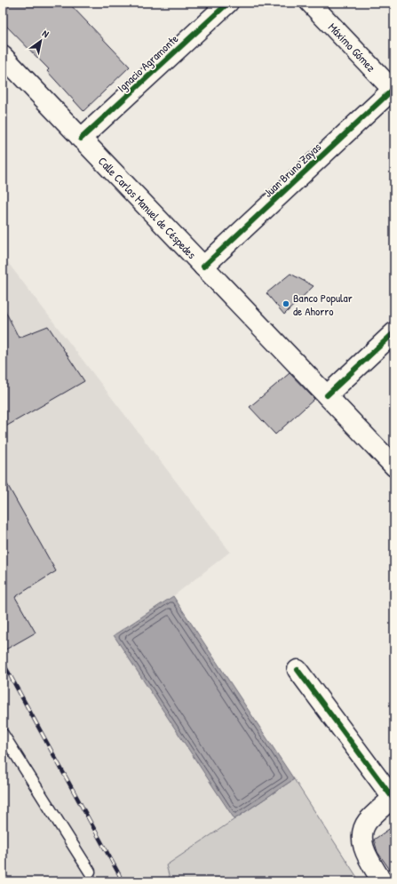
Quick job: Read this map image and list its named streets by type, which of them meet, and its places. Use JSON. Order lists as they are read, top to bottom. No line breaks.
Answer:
{"streets":{"street":["Máximo Gómez","Ignacio Agramonte","Juan Bruno Zayas","Calle Carlos Manuel de Céspedes"]},"crossings":[["Máximo Gómez","Juan Bruno Zayas"],["Ignacio Agramonte","Calle Carlos Manuel de Céspedes"],["Juan Bruno Zayas","Calle Carlos Manuel de Céspedes"]],"places":["Banco Popular de Ahorro"],"north":"top right"}
